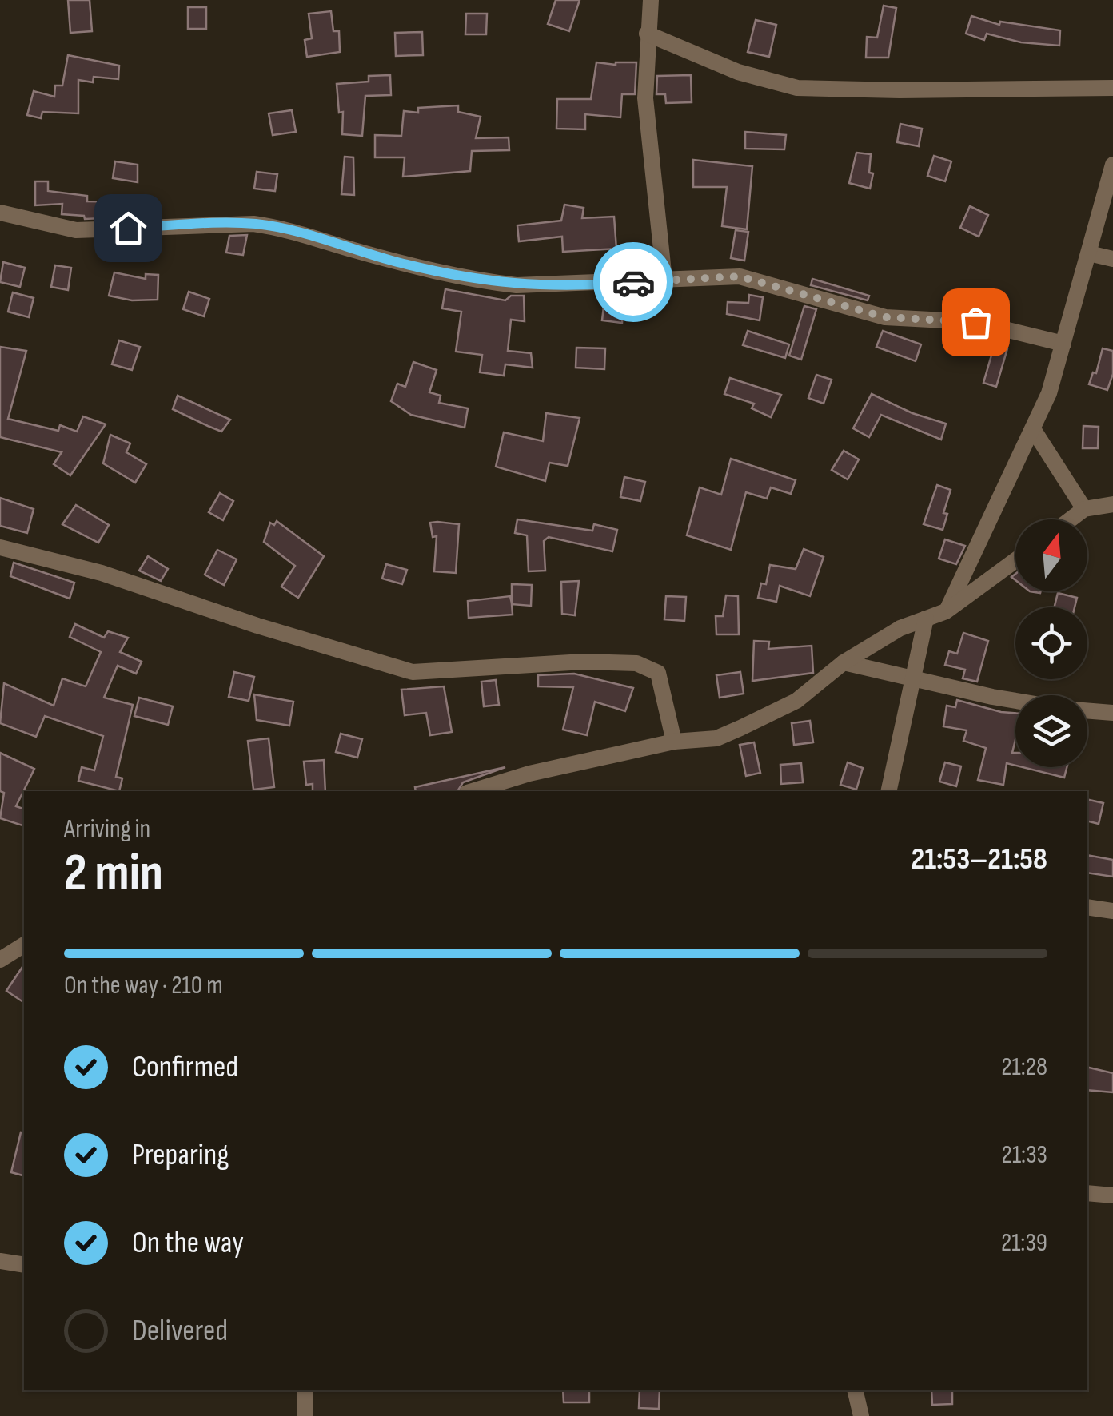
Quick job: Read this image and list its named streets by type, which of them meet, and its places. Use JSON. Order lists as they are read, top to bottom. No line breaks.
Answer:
{"north":"top","page":{"heading":["2 min","Arriving in","21:53–21:58"],"bar":"On the way · 210 m","list":[["Confirmed","21:28"],["Preparing","21:33"],["On the way","21:39"],"Delivered"]}}
